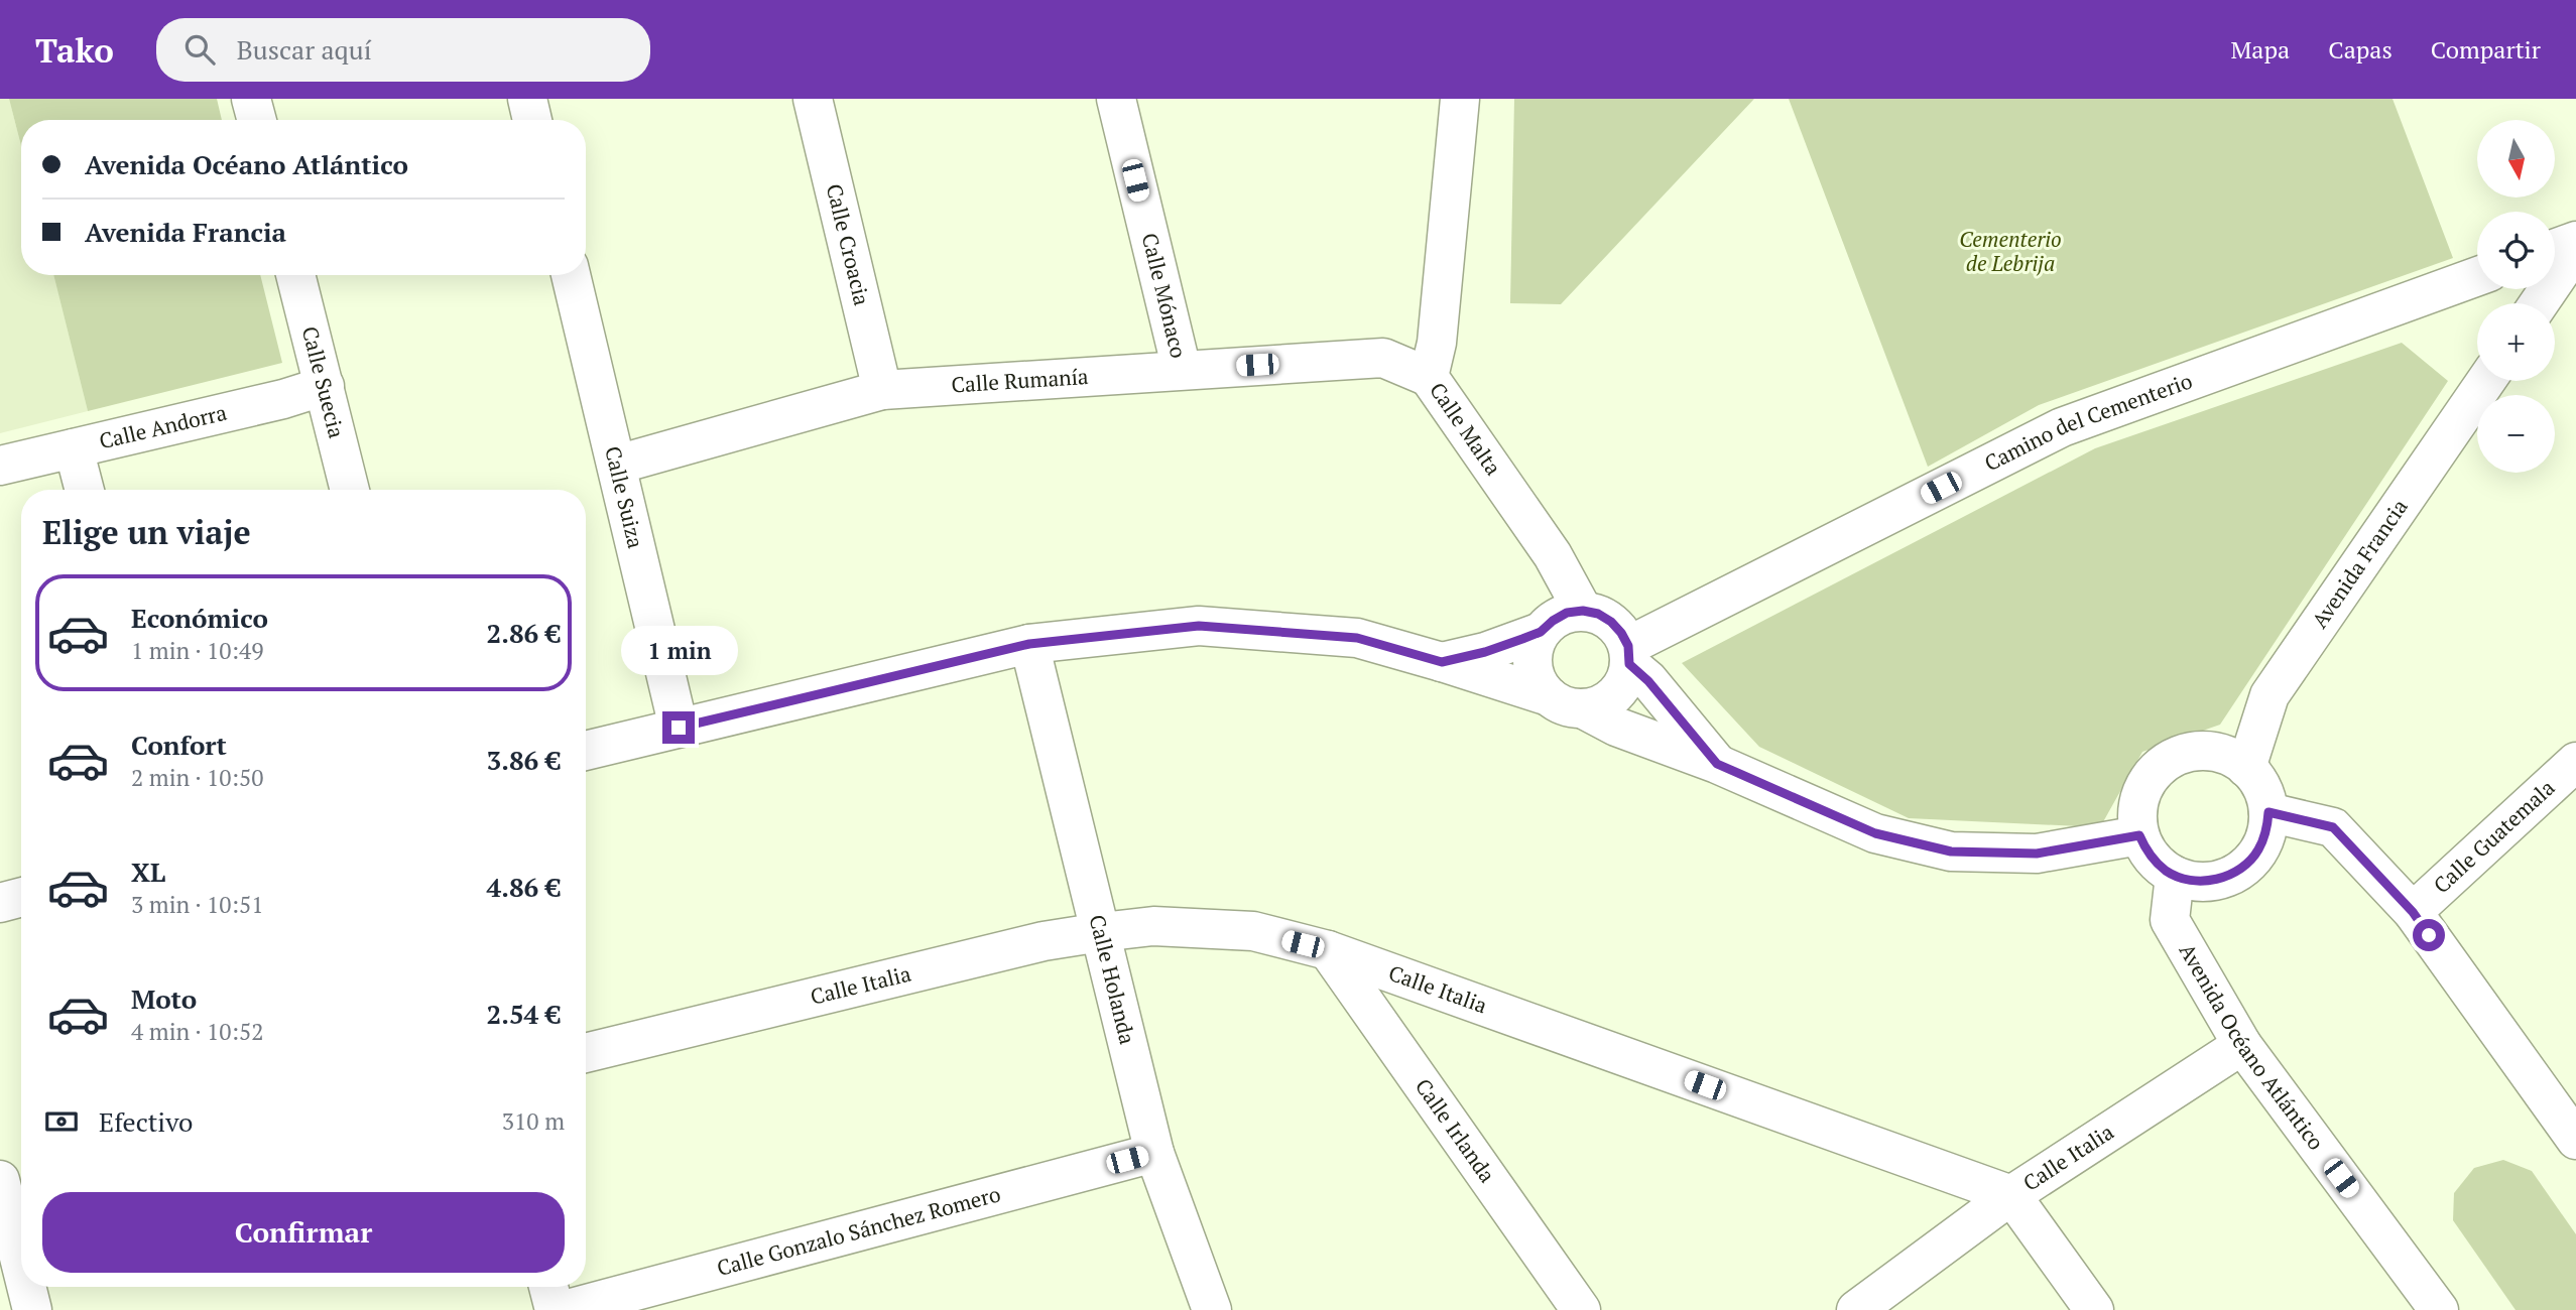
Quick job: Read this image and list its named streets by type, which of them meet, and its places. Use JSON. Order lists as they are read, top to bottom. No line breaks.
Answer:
{"streets":{"street":["Calle Croacia","Calle Mónaco","Calle Rumanía","Calle Suecia","Camino del Cementerio","Calle Andorra","Calle Malta","Calle Suiza","Avenida Francia","Calle Guatemala","Calle Holanda","Calle Italia","Avenida Océano Atlántico","Calle Irlanda","Calle Gonzalo Sánchez Romero"]},"crossings":[["Calle Croacia","Calle Rumanía"],["Calle Mónaco","Calle Rumanía"],["Calle Rumanía","Calle Malta"],["Calle Rumanía","Calle Suiza"],["Calle Suecia","Calle Andorra"],["Camino del Cementerio","Calle Malta"],["Avenida Francia","Avenida Océano Atlántico"],["Calle Holanda","Calle Italia"],["Calle Holanda","Calle Gonzalo Sánchez Romero"],["Calle Italia","Avenida Océano Atlántico"],["Calle Italia","Calle Irlanda"]],"parks":["Cementerio de Lebrija"],"north":"bottom","page":{"header":"Tako","search":"Buscar aquí","nav":["Mapa","Capas","Compartir"],"map_buttons":["+","−"],"banner":["Avenida Océano Atlántico","Avenida Francia"],"heading":"Elige un viaje","list":[{"name":"Económico","note":"1 min · 10:49","value":"2.86 €"},{"name":"Confort","note":"2 min · 10:50","value":"3.86 €"},{"name":"XL","note":"3 min · 10:51","value":"4.86 €"},{"name":"Moto","note":"4 min · 10:52","value":"2.54 €"}],"bubble":"1 min","pay":["Efectivo","310 m"],"buttons":"Confirmar"}}
